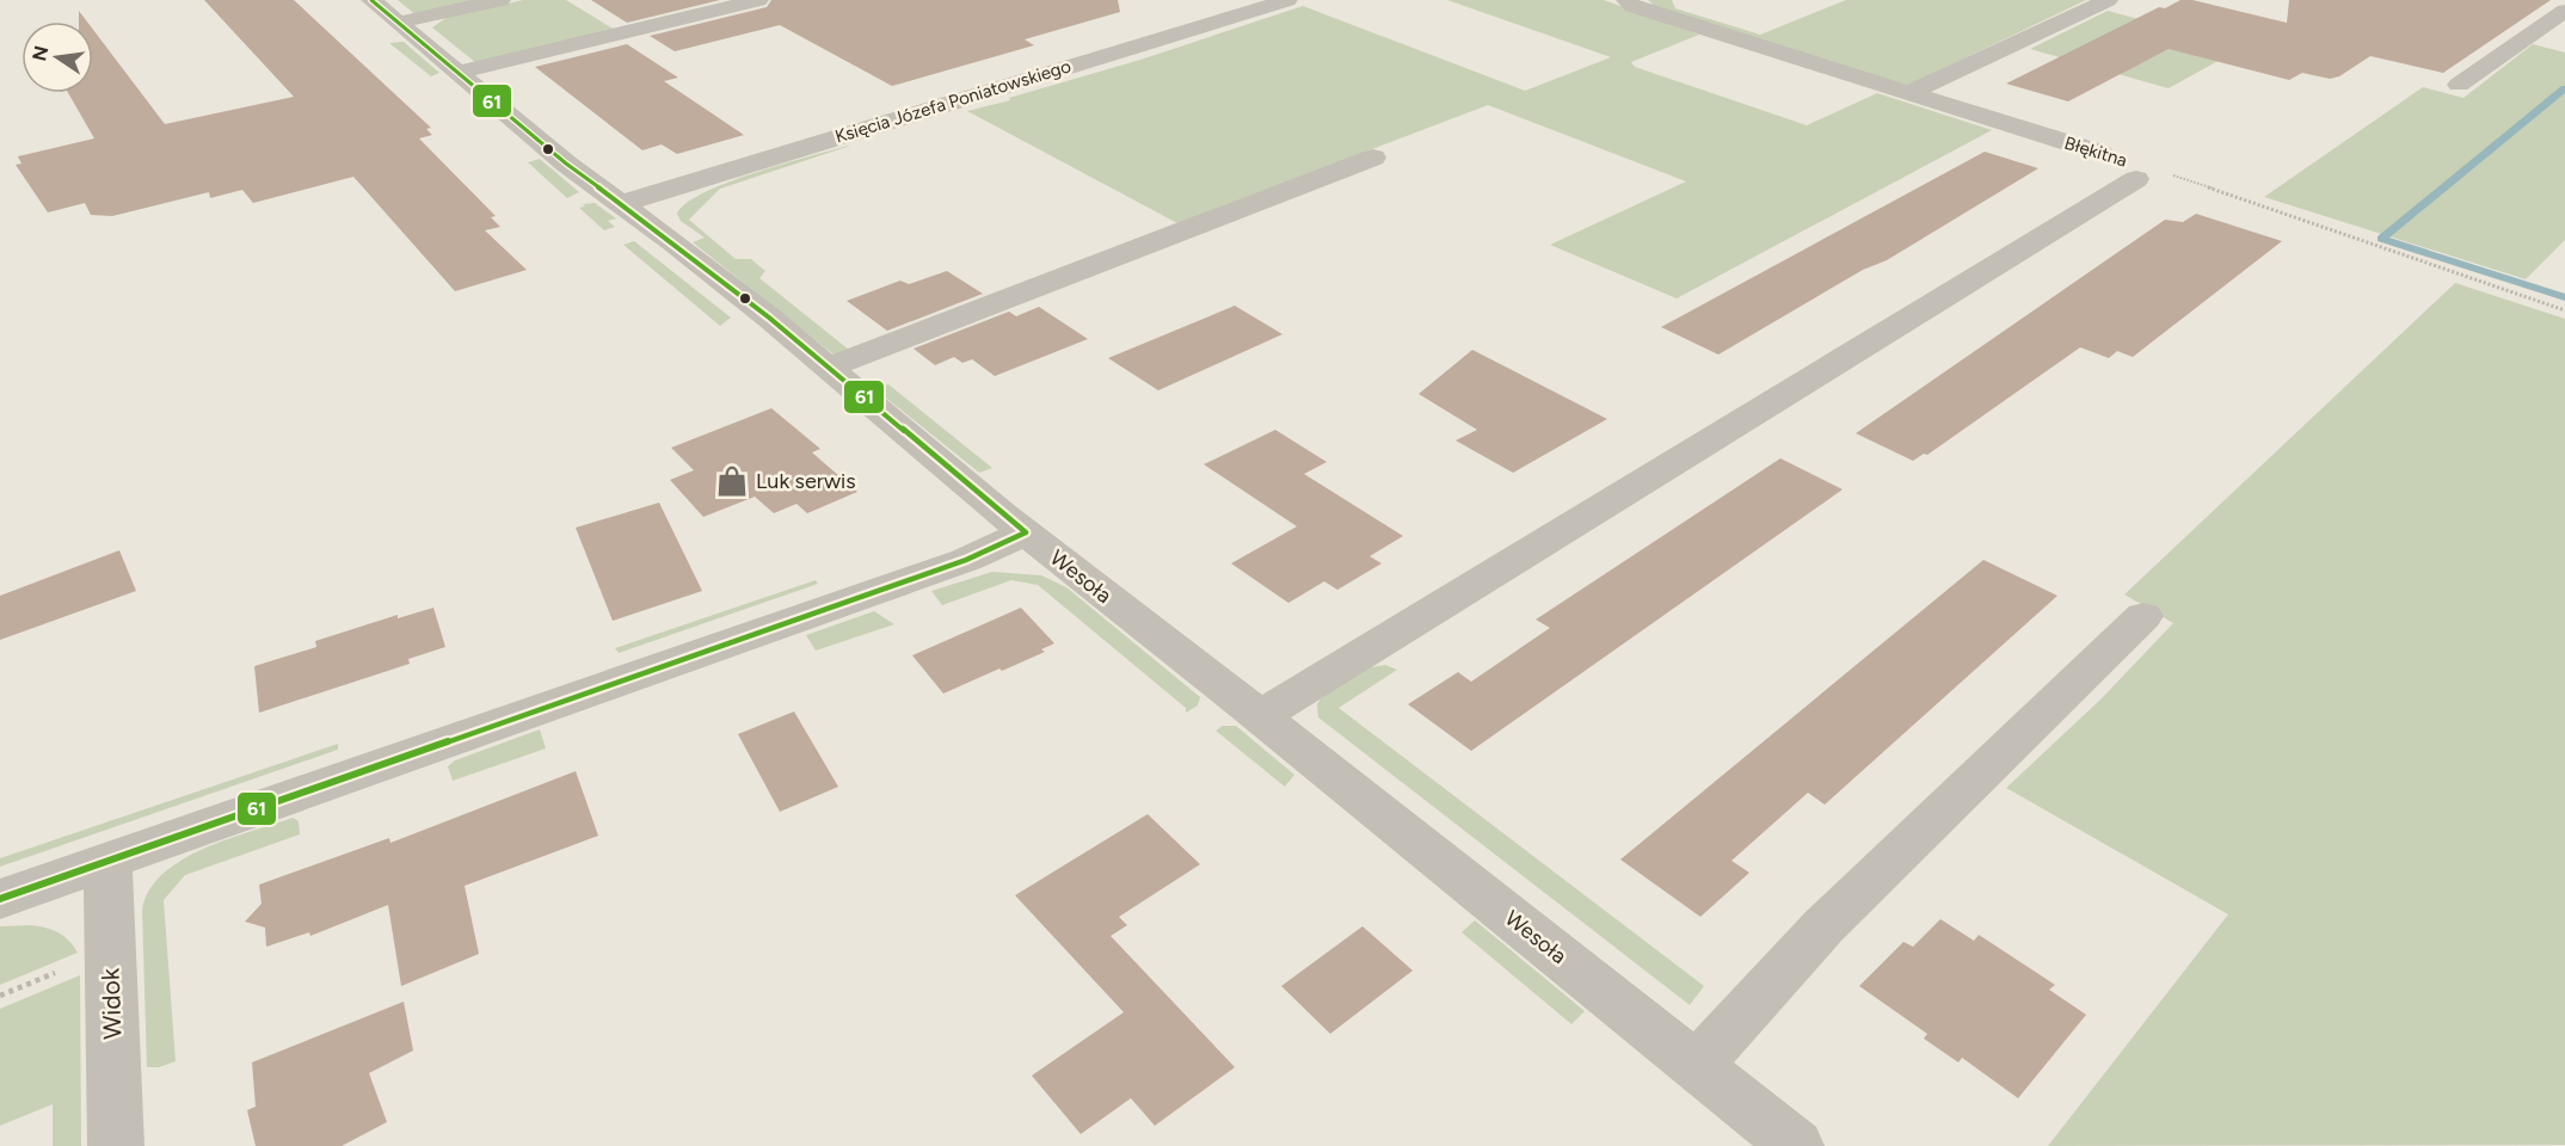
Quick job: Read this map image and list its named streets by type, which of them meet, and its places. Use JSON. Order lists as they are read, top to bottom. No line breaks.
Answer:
{"streets":{"street":["Księcia Józefa Poniatowskiego","Błękitna","Wesoła","Widok"]},"crossings":[["Księcia Józefa Poniatowskiego","Wesoła"]],"places":{"shop":["Luk serwis"]},"lines":["transit line 61"],"north":"left"}
